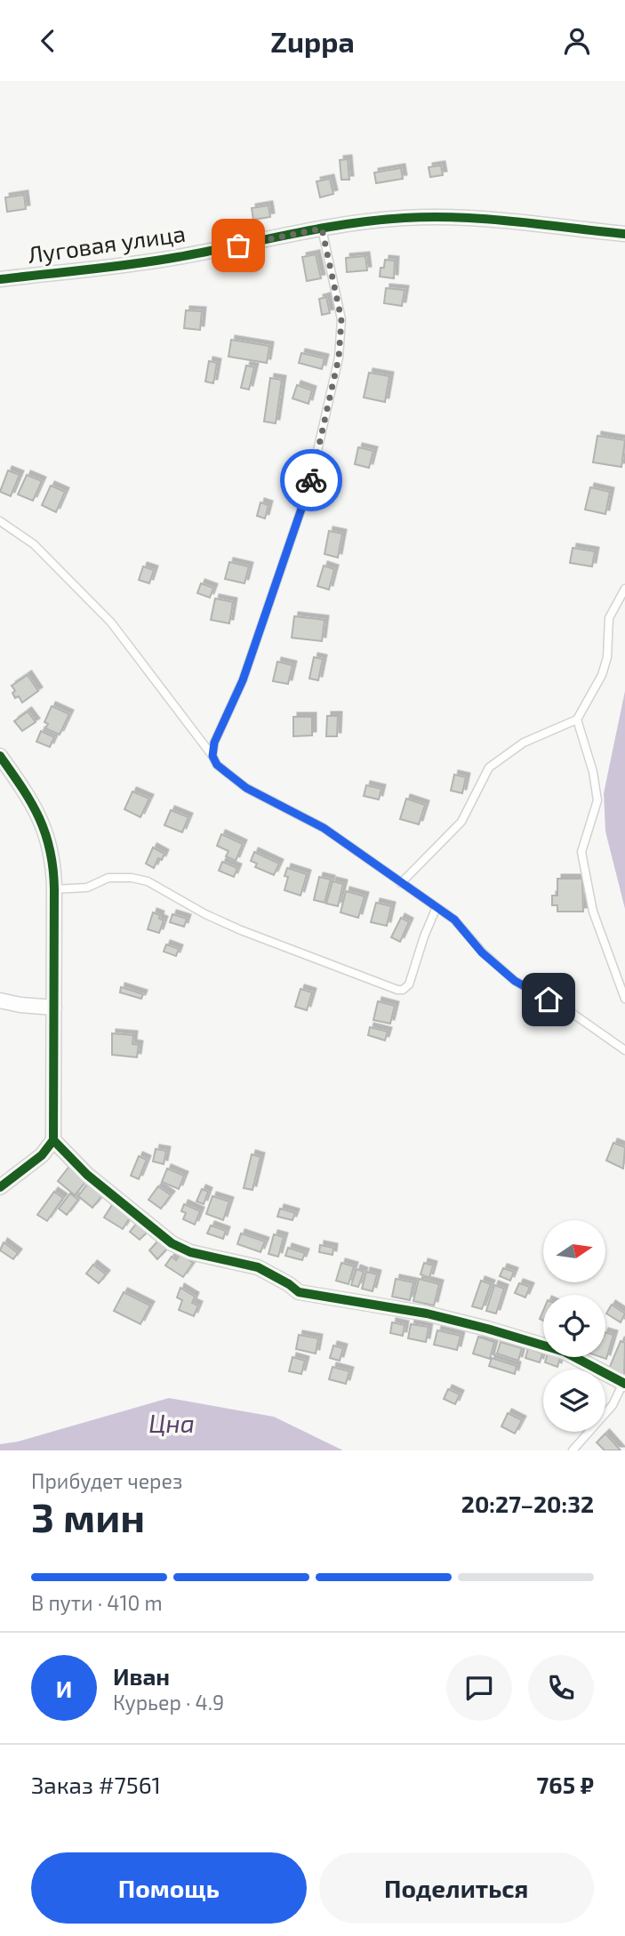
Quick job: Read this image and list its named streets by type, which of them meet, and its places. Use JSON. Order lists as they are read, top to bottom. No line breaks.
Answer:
{"streets":{"street":["Луговая улица"]},"water":["Цна"],"north":"right","page":{"header":"Zuppa","heading":["3 мин","Прибудет через","20:27–20:32"],"panel":["Иван","Курьер · 4.9","Заказ #7561","765 ₽"],"bar":"В пути · 410 m","round":"И","buttons":["Помощь","Поделиться"]}}
